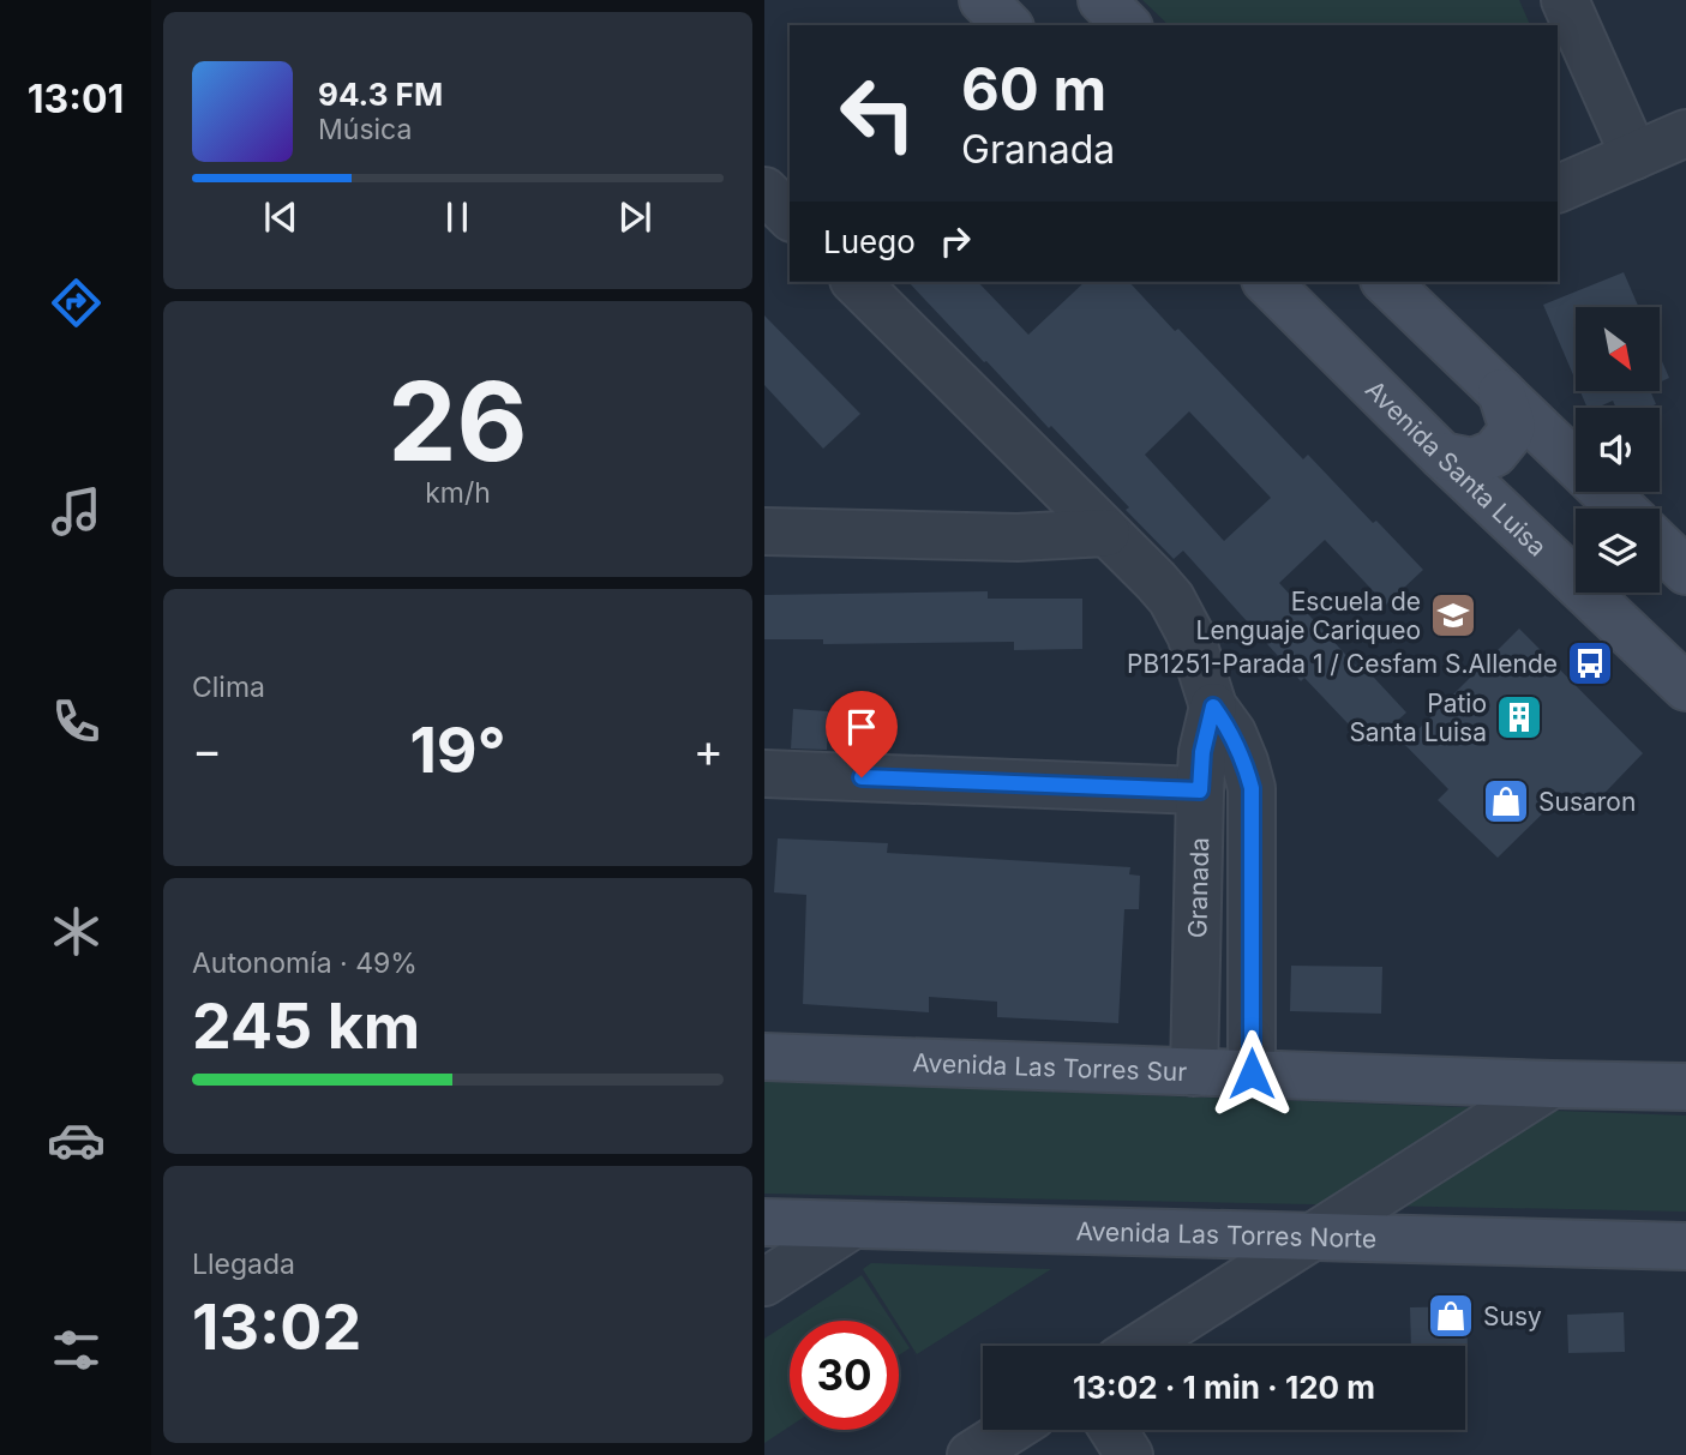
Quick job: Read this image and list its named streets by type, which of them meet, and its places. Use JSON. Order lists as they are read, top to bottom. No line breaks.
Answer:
{"streets":{"street":["Avenida Santa Luisa","Granada","Avenida Las Torres Sur","Avenida Las Torres Norte"]},"crossings":[["Granada","Avenida Las Torres Sur"]],"places":{"school or university":["Escuela de Lenguaje Cariqueo"],"bus stop":["PB1251-Parada 1 / Cesfam S.Allende"],"building":["Patio Santa Luisa"],"shop":["Susaron","Susy"]},"north":"bottom right","page":{"tabs":"13:01","turn":["60 m","Granada"],"song":["94.3 FM","Música"],"then":"Luego","tile":[["26","km/h"],"Clima",["Autonomía · 49%","245 km"],["Llegada","13:02"]],"heat":["−","19°","+"],"limit":"30","trip":"13:02 · 1 min · 120 m"}}
